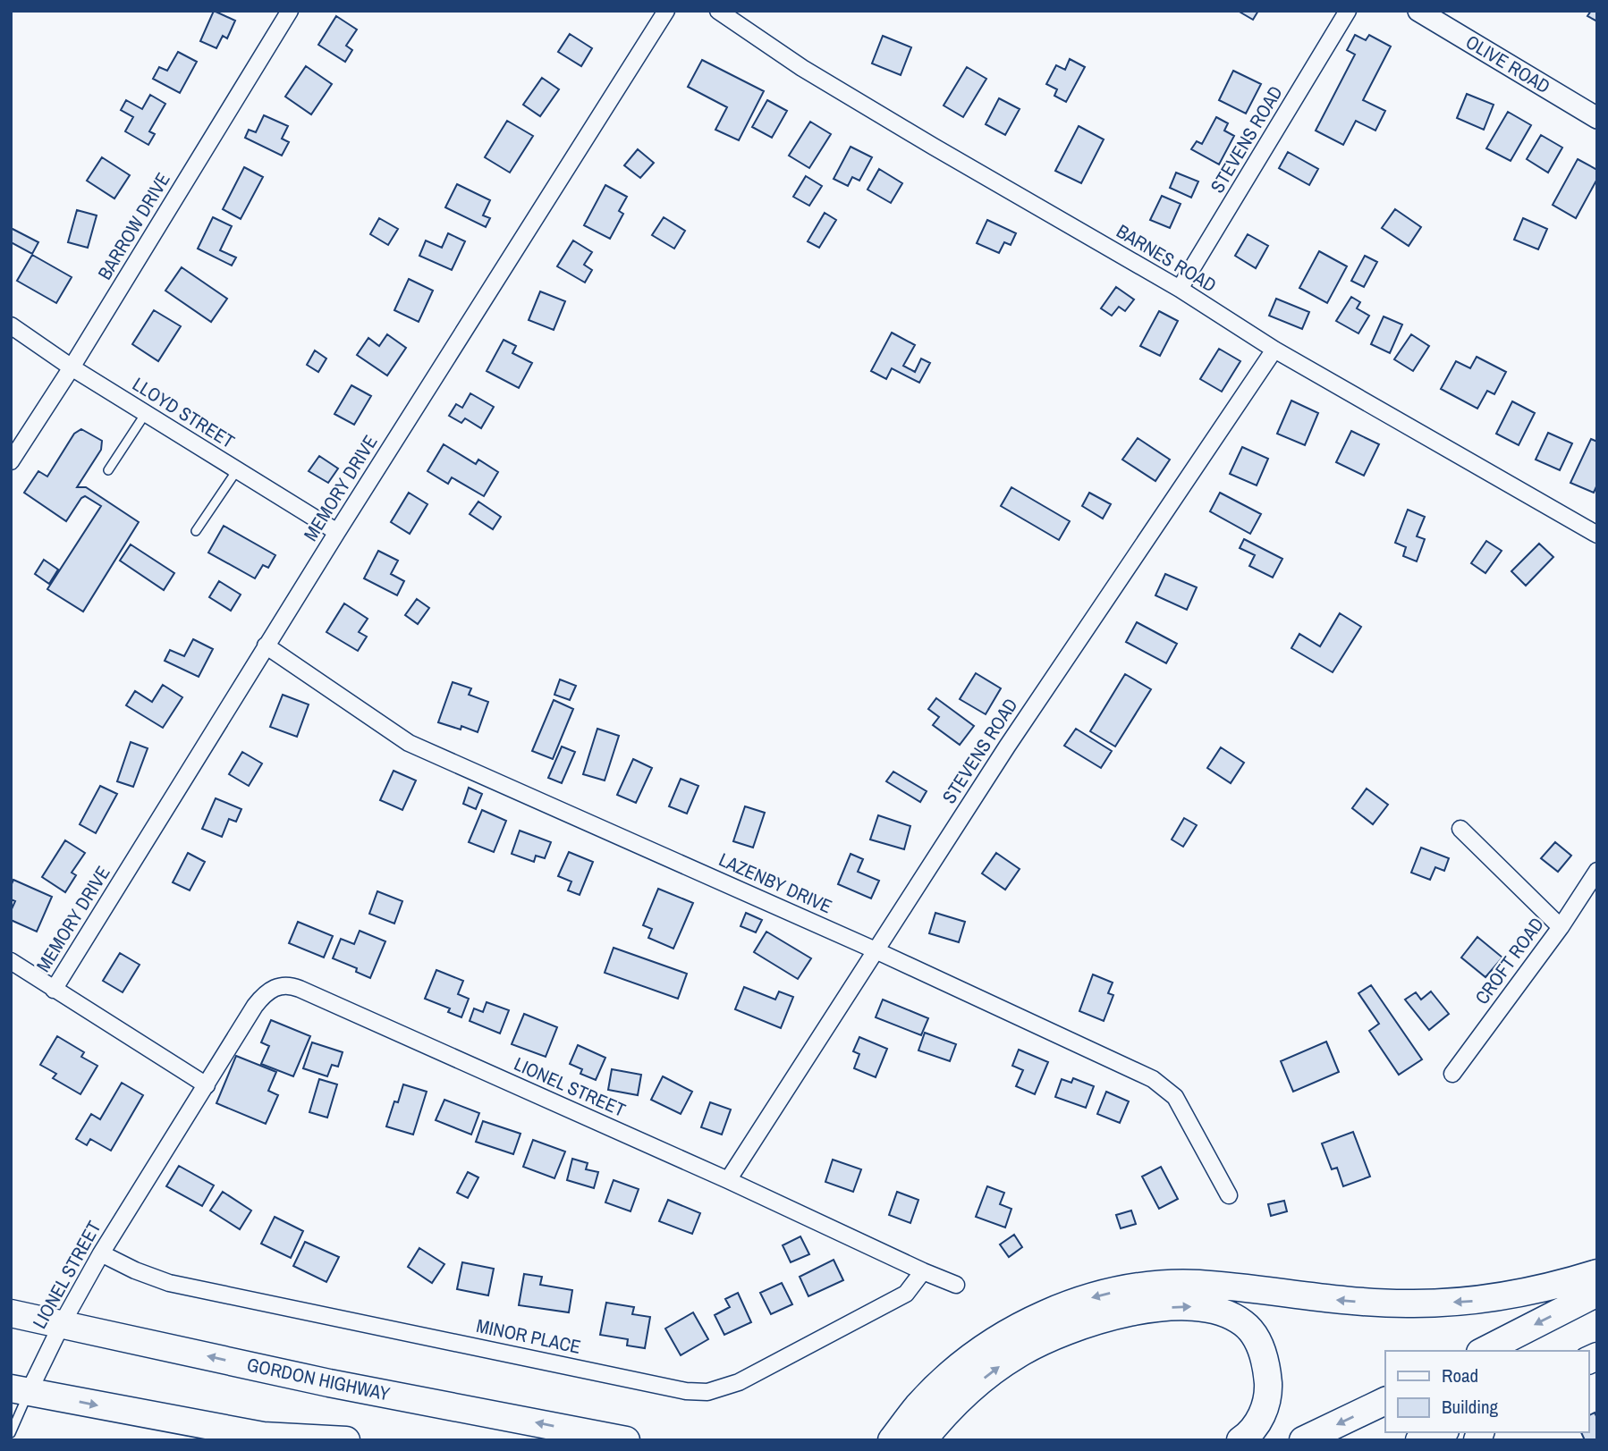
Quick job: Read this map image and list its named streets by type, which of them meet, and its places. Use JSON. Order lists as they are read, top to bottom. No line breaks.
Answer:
{"streets":{"highway":["GORDON HIGHWAY"],"street":["OLIVE ROAD","STEVENS ROAD","BARROW DRIVE","BARNES ROAD","LLOYD STREET","MEMORY DRIVE","LAZENBY DRIVE","CROFT ROAD","LIONEL STREET","MINOR PLACE"]},"crossings":[["STEVENS ROAD","BARNES ROAD"],["STEVENS ROAD","LAZENBY DRIVE"],["STEVENS ROAD","LIONEL STREET"],["BARROW DRIVE","LLOYD STREET"],["LLOYD STREET","MEMORY DRIVE"],["MEMORY DRIVE","LAZENBY DRIVE"],["LIONEL STREET","MINOR PLACE"],["LIONEL STREET","GORDON HIGHWAY"]],"legend":["Road","Building"]}
